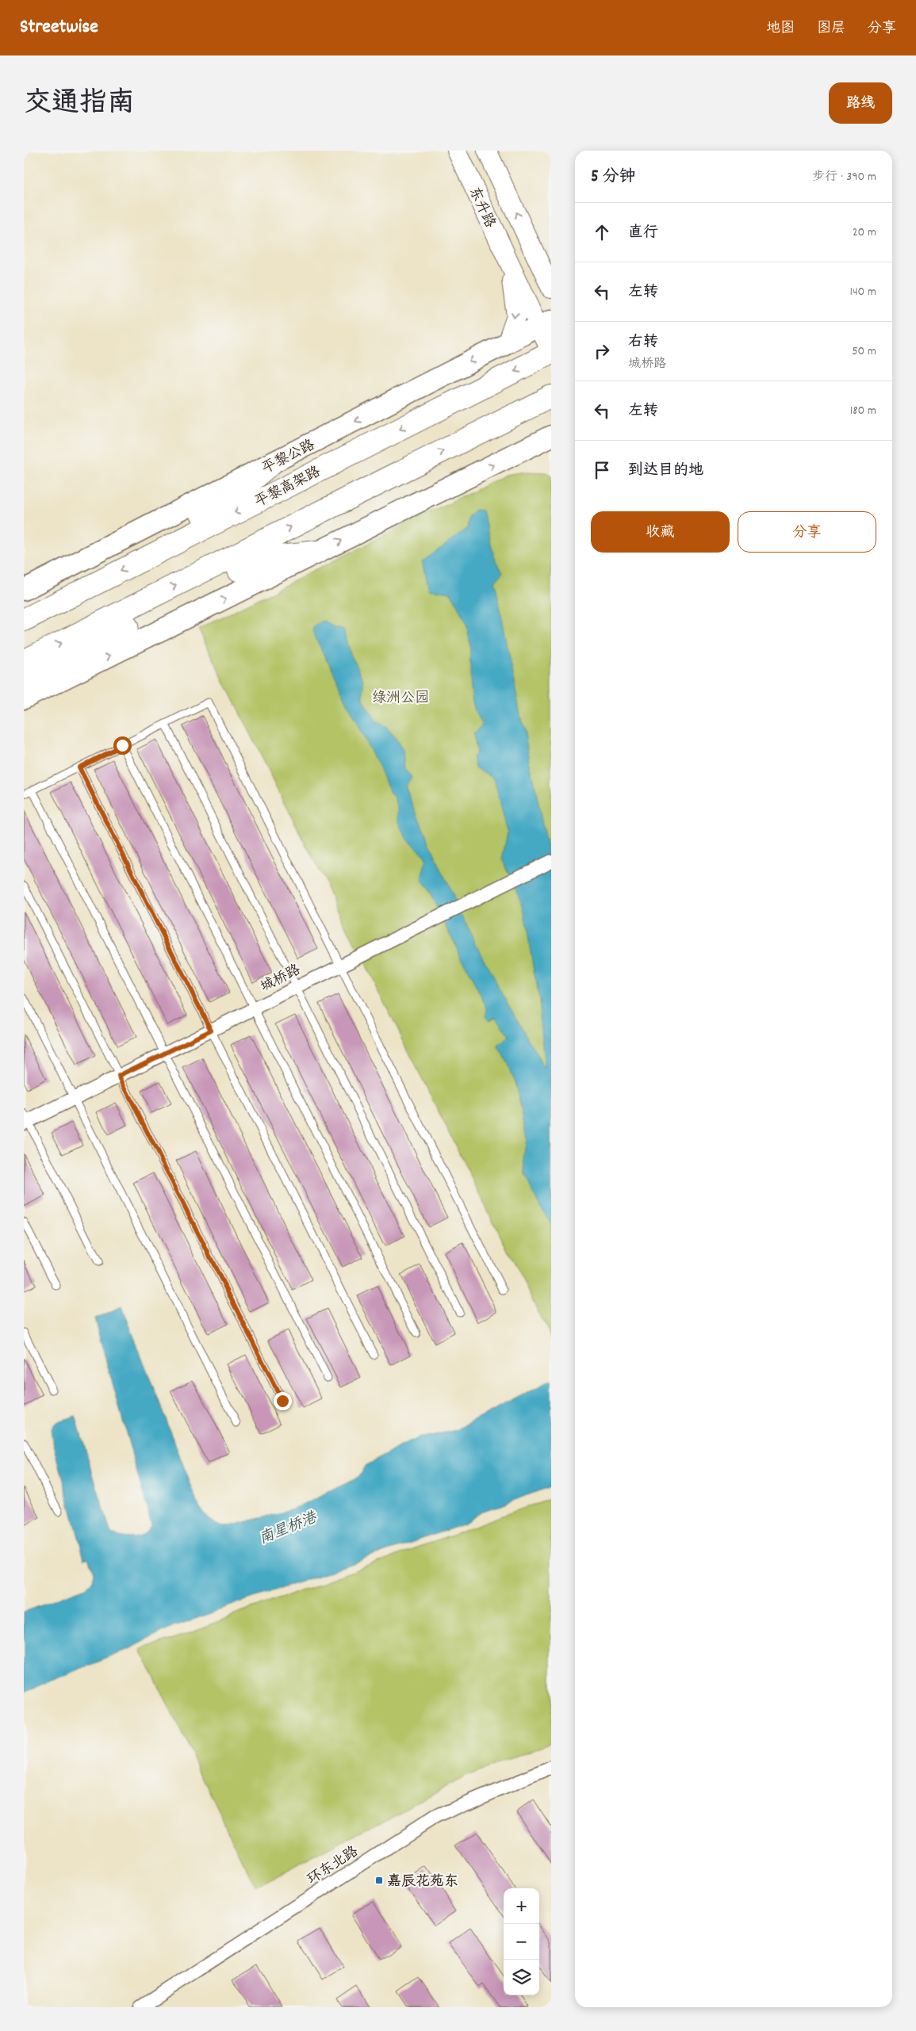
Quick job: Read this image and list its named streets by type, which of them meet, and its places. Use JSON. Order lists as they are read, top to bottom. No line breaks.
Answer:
{"streets":{"highway":["平黎高架路"],"main road":["东升路","平黎公路"],"street":["城桥路","环东北路"]},"crossings":[["东升路","平黎公路"],["东升路","平黎高架路"]],"water":["南星桥港"],"parks":["绿洲公园"],"places":{"transit":["嘉辰花苑东"]},"page":{"header":"Streetwise","nav":["地图","图层","分享"],"title":"交通指南","buttons":["路线",["收藏","分享"]],"heading":["5 分钟","步行 · 390 m"],"list":[["直行","20 m"],["左转","140 m"],["右转","城桥路","50 m"],["左转","180 m"],"到达目的地"],"map_buttons":["+","−"]}}
